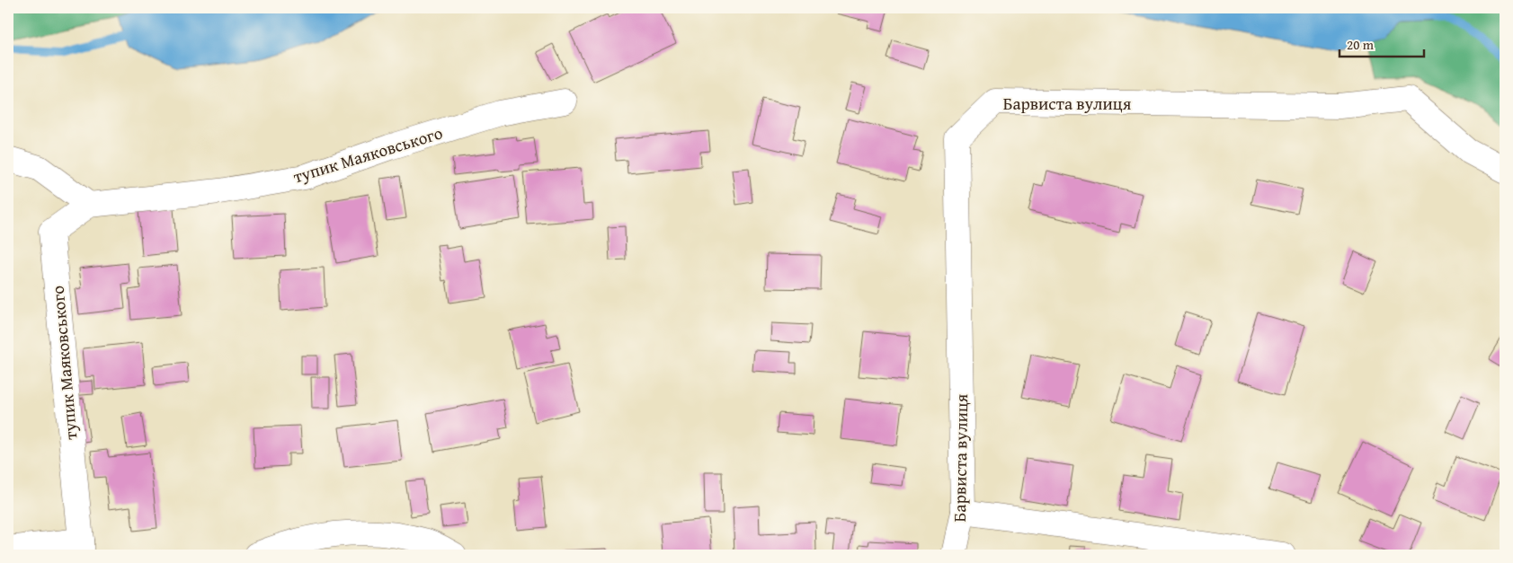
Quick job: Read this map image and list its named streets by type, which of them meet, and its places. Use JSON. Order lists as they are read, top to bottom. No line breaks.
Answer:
{"streets":{"street":["Барвиста вулиця","тупик Маяковського"]},"scale_bar":"20 m"}
